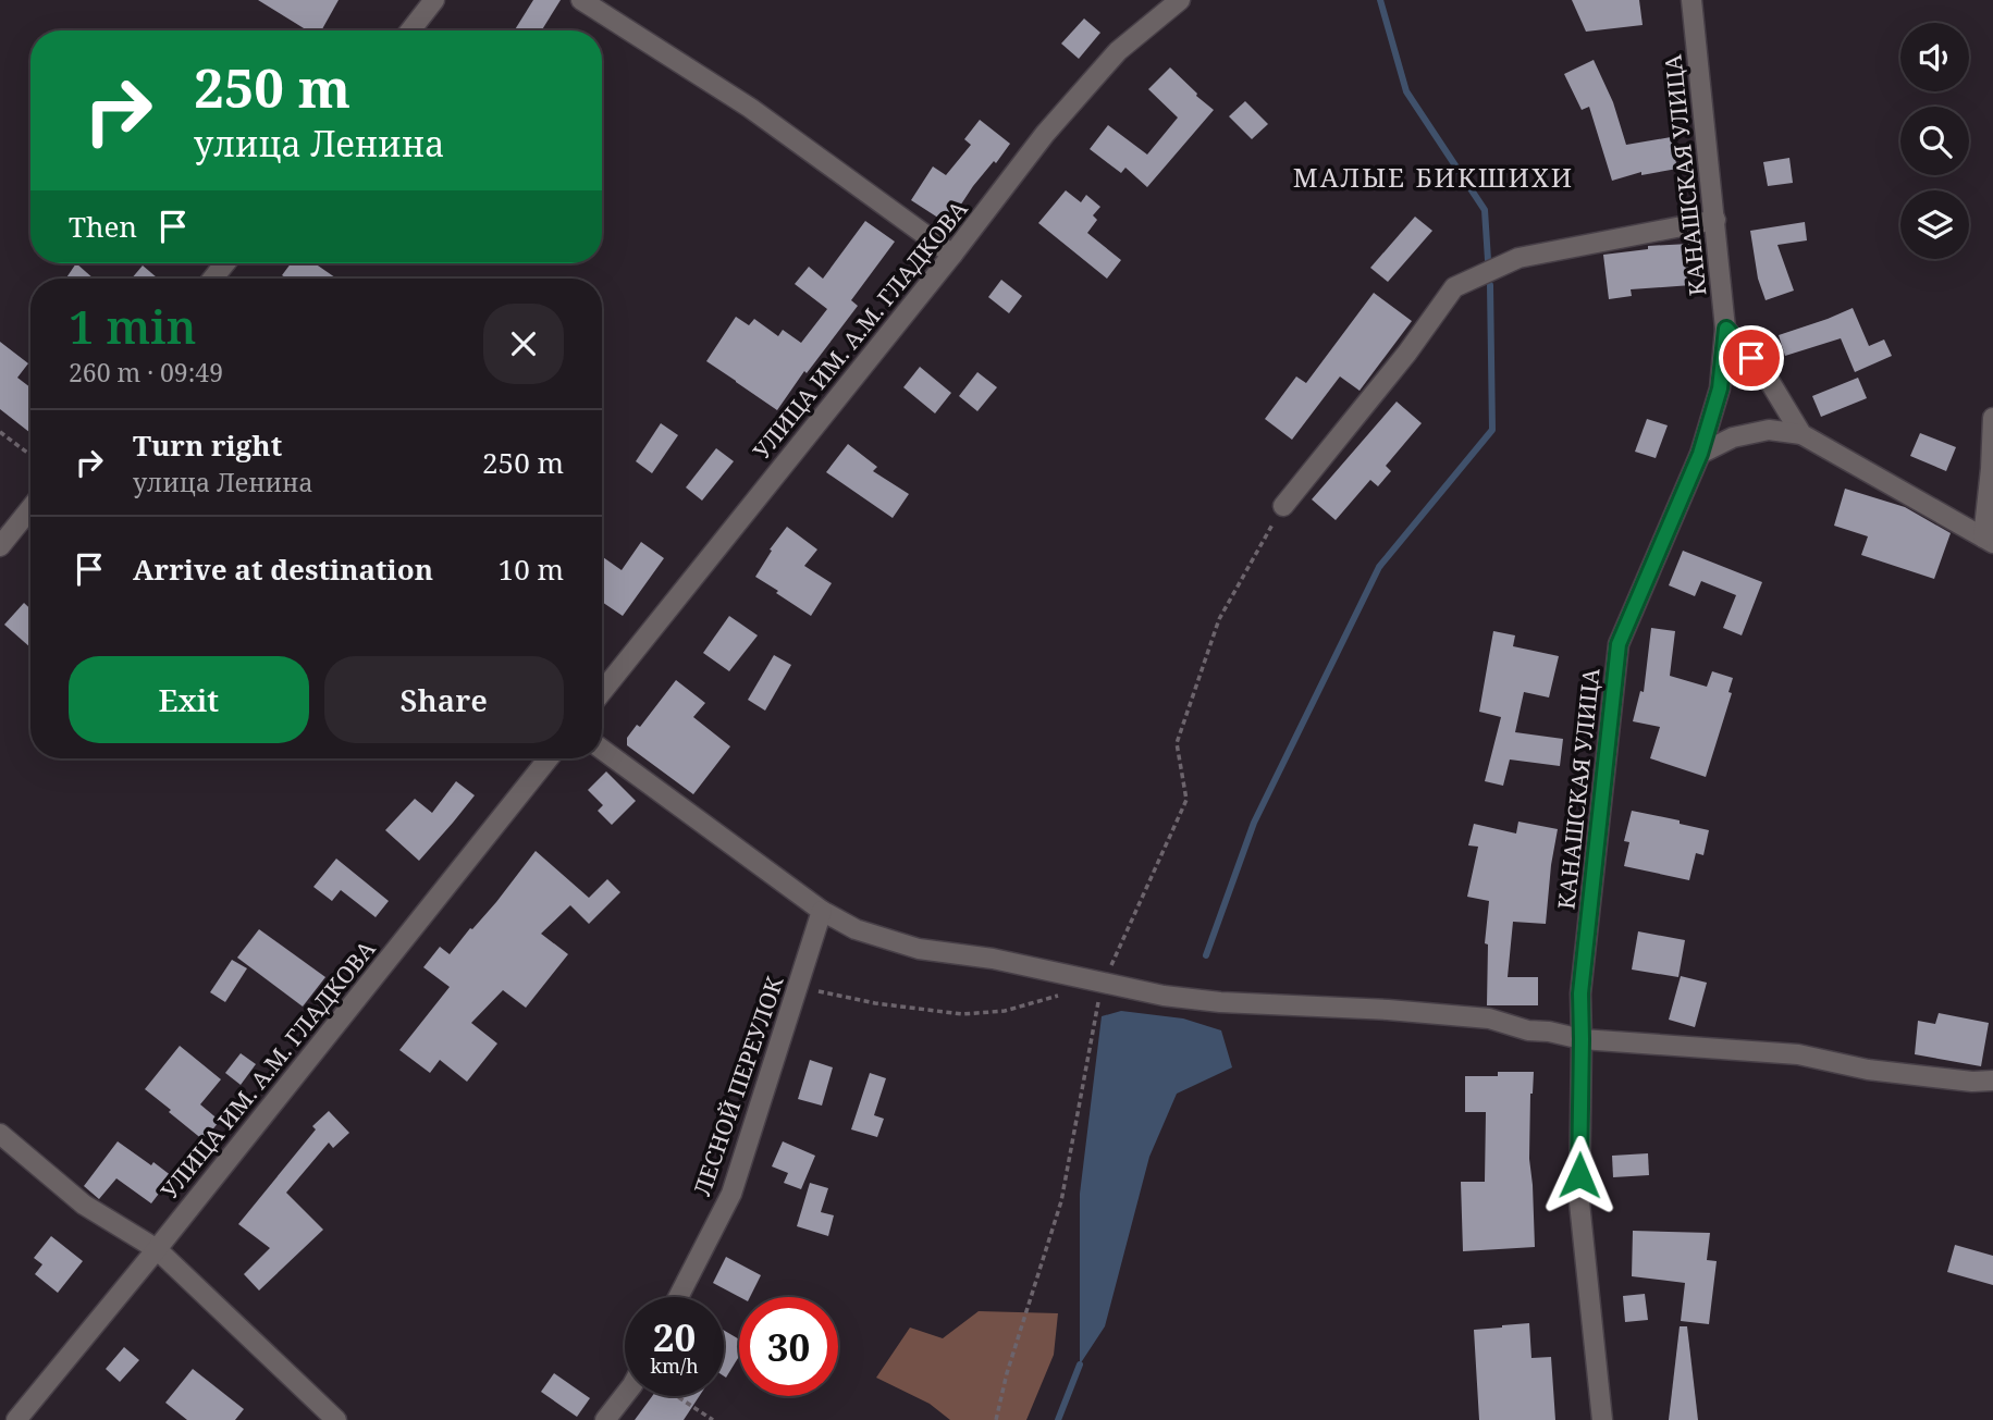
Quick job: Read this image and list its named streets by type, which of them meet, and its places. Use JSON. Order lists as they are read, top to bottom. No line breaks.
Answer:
{"streets":{"street":["КАНАШСКАЯ УЛИЦА","УЛИЦА ИМ. А.М. ГЛАДКОВА","ЛЕСНОЙ ПЕРЕУЛОК"]},"districts":["МАЛЫЕ БИКШИХИ"],"page":{"turn":["250 m","улица Ленина"],"then":"Then","heading":["1 min","260 m · 09:49"],"list":[{"name":"Turn right","note":"улица Ленина","value":"250 m"},{"name":"Arrive at destination","value":"10 m"}],"buttons":["Exit","Share"],"speed":"20 km/h","limit":"30"}}
